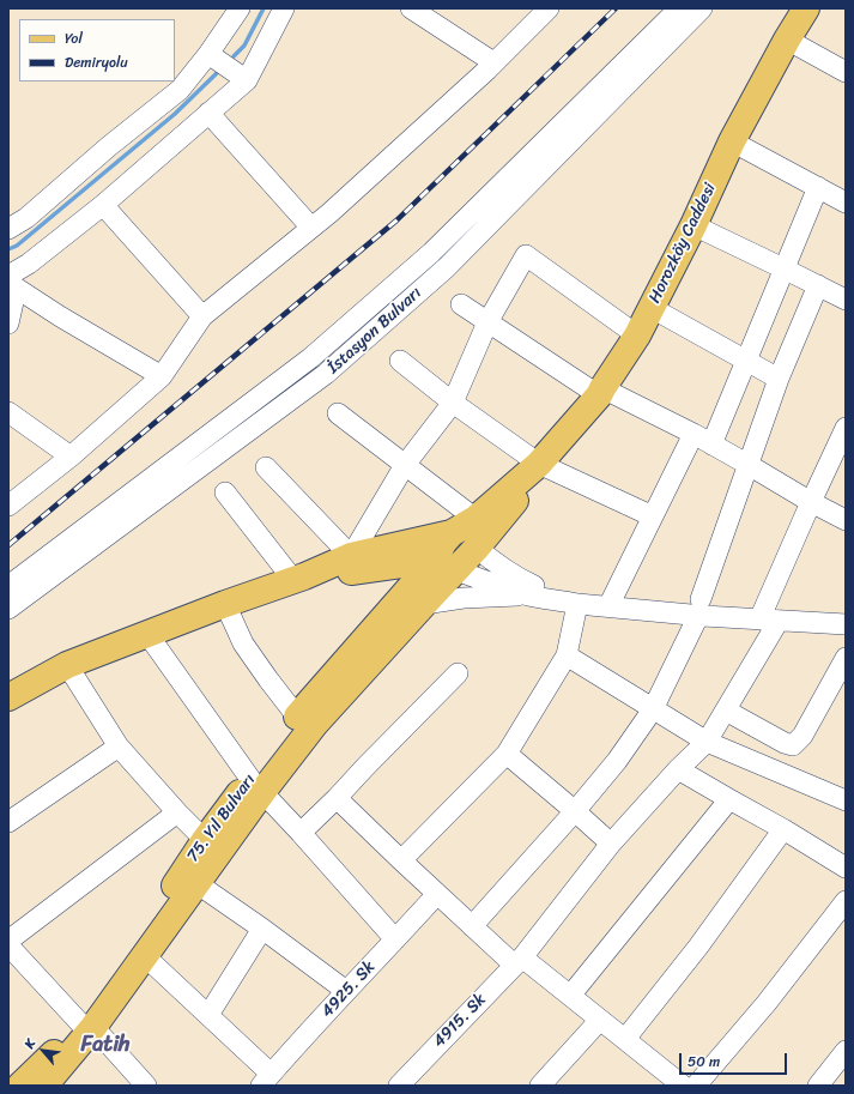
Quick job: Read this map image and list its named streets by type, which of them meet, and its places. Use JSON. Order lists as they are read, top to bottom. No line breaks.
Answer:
{"streets":{"main road":["Horozköy Caddesi","75. Yıl Bulvarı"],"street":["İstasyon Bulvarı","4925. Sk","4915. Sk"]},"districts":["Fatih"],"legend":["Yol","Demiryolu"],"scale_bar":"50 m","north":"top left"}
